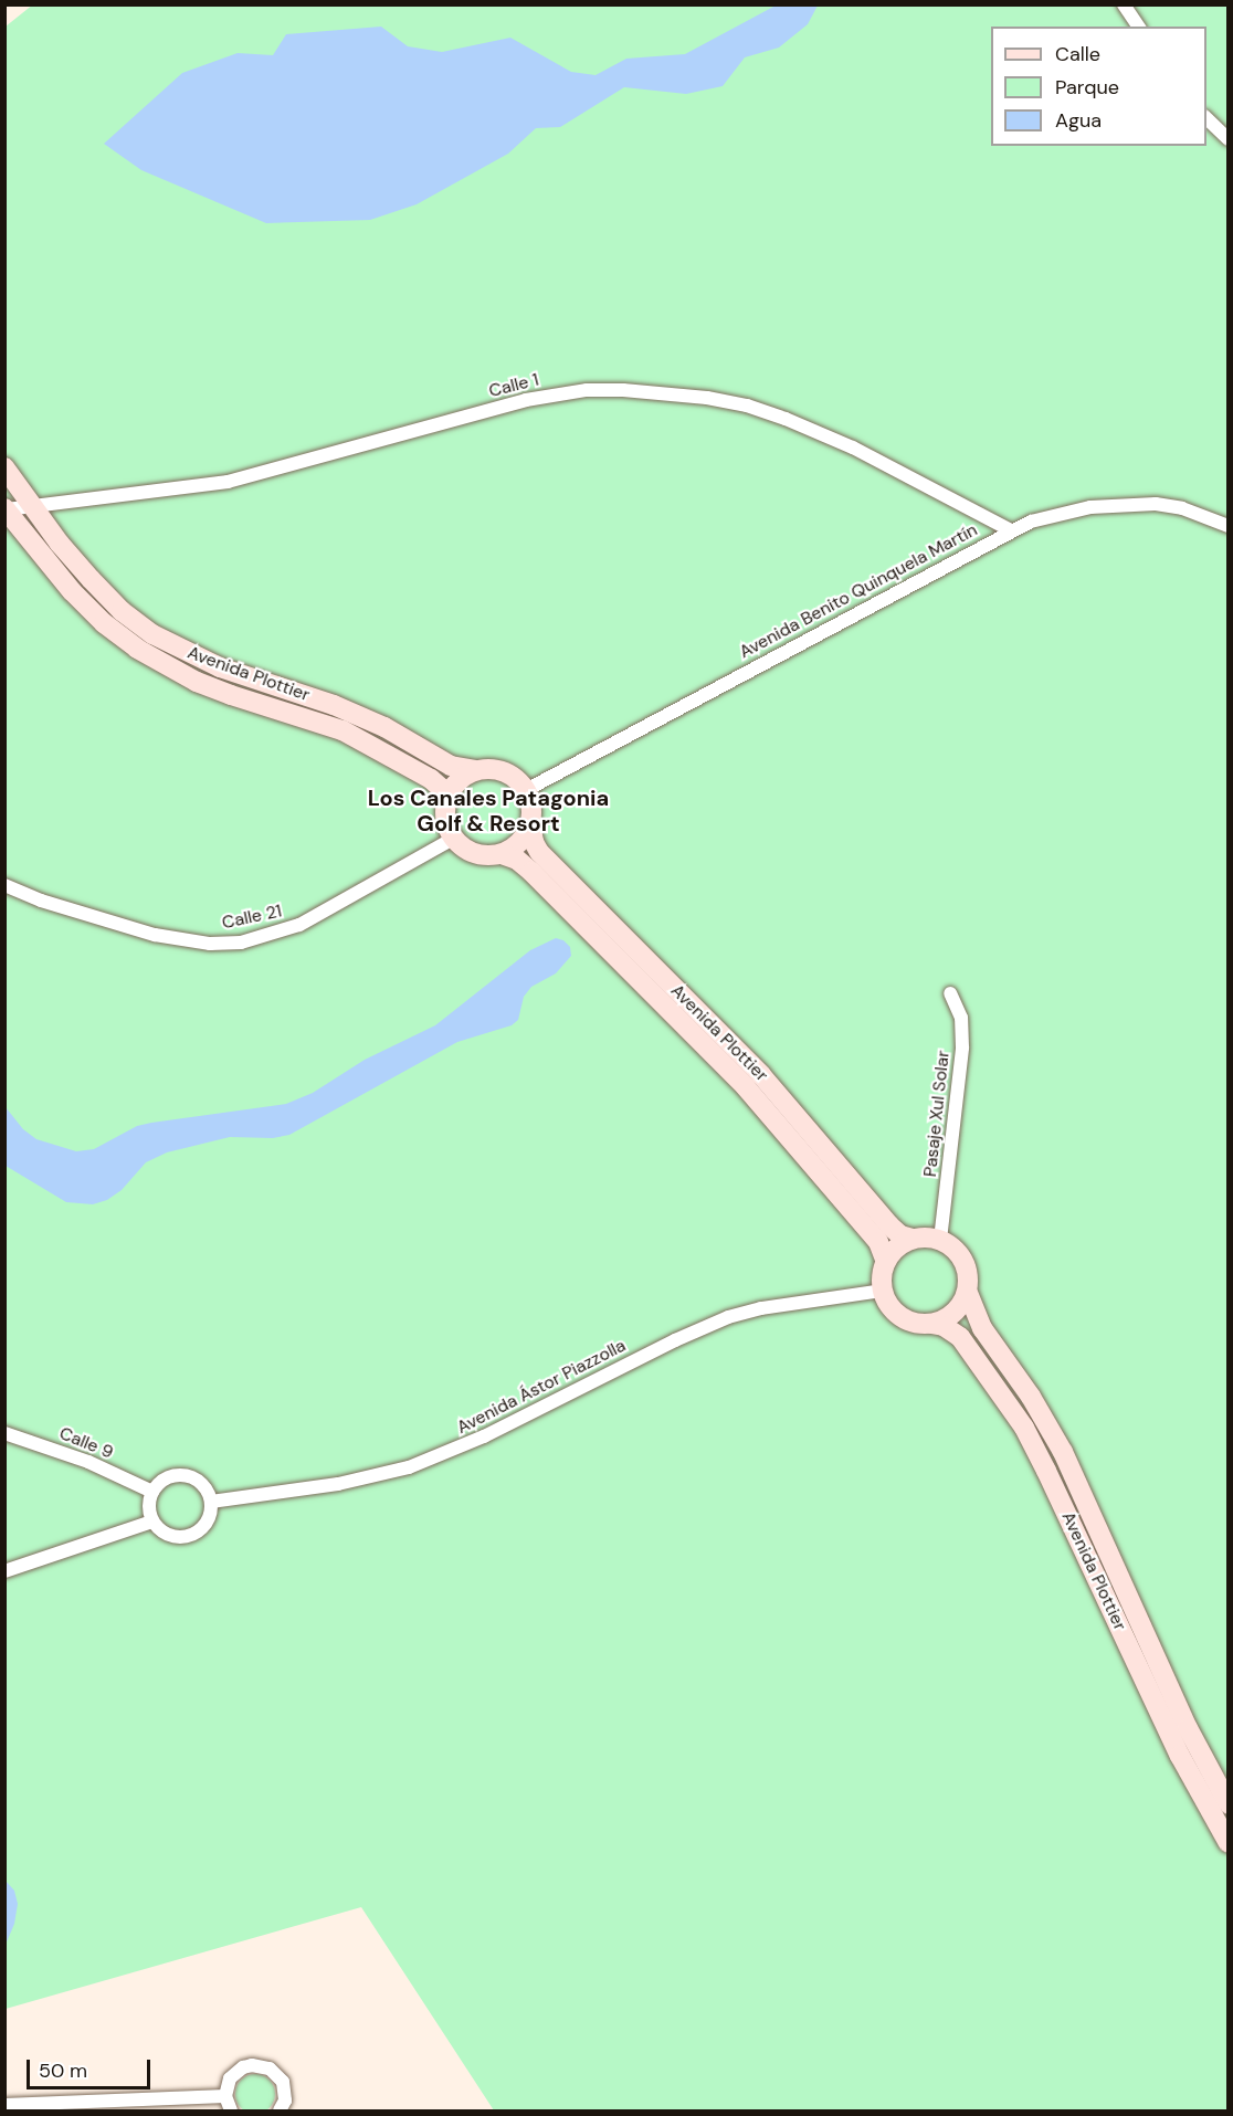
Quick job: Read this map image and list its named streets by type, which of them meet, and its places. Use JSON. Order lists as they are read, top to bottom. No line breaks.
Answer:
{"streets":{"street":["Calle 1","Avenida Benito Quinquela Martín","Avenida Plottier","Calle 21","Pasaje Xul Solar","Avenida Ástor Piazzolla","Calle 9"]},"crossings":[["Calle 1","Avenida Benito Quinquela Martín"],["Calle 1","Avenida Plottier"],["Avenida Benito Quinquela Martín","Avenida Plottier"],["Avenida Benito Quinquela Martín","Calle 21"],["Avenida Plottier","Calle 21"],["Avenida Plottier","Pasaje Xul Solar"],["Avenida Plottier","Avenida Ástor Piazzolla"],["Pasaje Xul Solar","Avenida Ástor Piazzolla"],["Avenida Ástor Piazzolla","Calle 9"]],"districts":["Los Canales Patagonia Golf & Resort"],"legend":["Calle","Parque","Agua"],"scale_bar":"50 m"}
